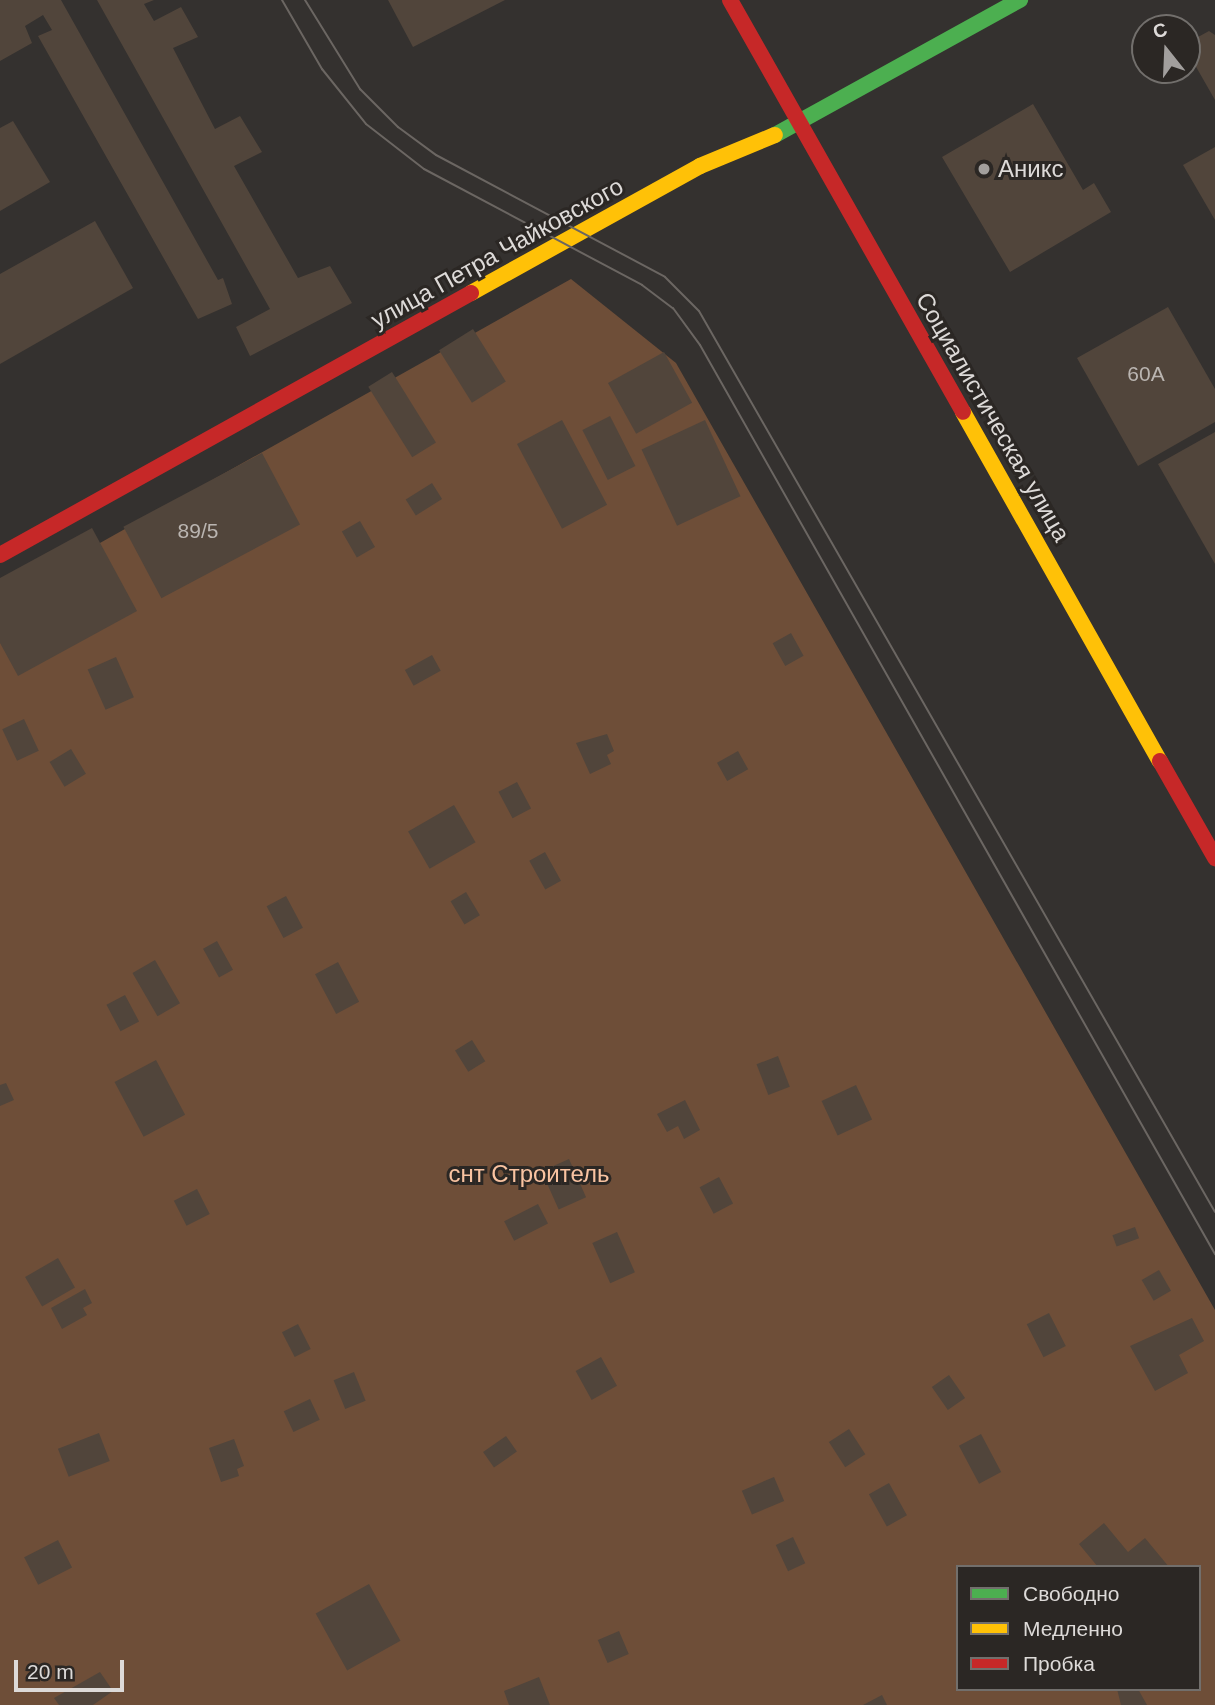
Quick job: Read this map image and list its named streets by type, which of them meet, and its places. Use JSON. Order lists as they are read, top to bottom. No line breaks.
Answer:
{"streets":{"street":["улица Петра Чайковского","Социалистическая улица"]},"crossings":[["улица Петра Чайковского","Социалистическая улица"]],"parks":["снт Строитель"],"places":["Аникс"],"house_numbers":["60А","89/5"],"legend":["Свободно","Медленно","Пробка"],"scale_bar":"20 m","north":"top"}
